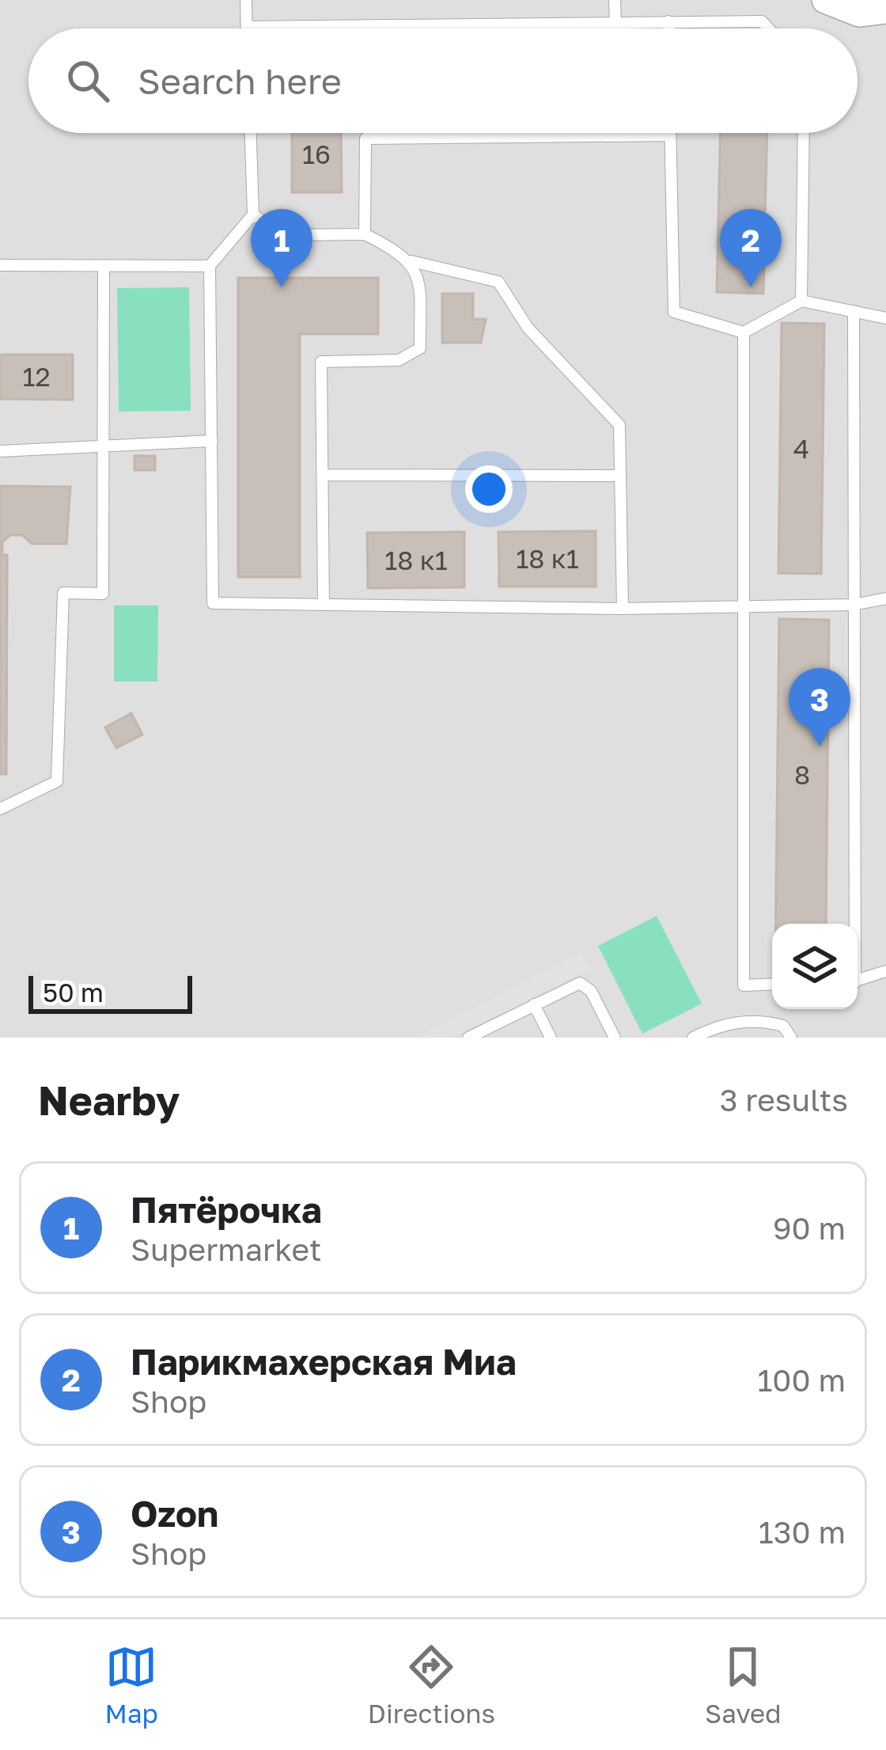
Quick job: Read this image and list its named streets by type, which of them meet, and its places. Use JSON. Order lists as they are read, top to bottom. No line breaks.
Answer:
{"house_numbers":["16","12","4","18 к1","18 к1","8"],"scale_bar":"50 m","page":{"search":"Search here","pins":["1","2","3"],"scale":"50 m","heading":["Nearby","3 results"],"list":[{"mark":"1","name":"Пятёрочка","note":"Supermarket","value":"90 m"},{"mark":"2","name":"Парикмахерская Миа","note":"Shop","value":"100 m"},{"mark":"3","name":"Ozon","note":"Shop","value":"130 m"}],"nav":["Map","Directions","Saved"]}}
